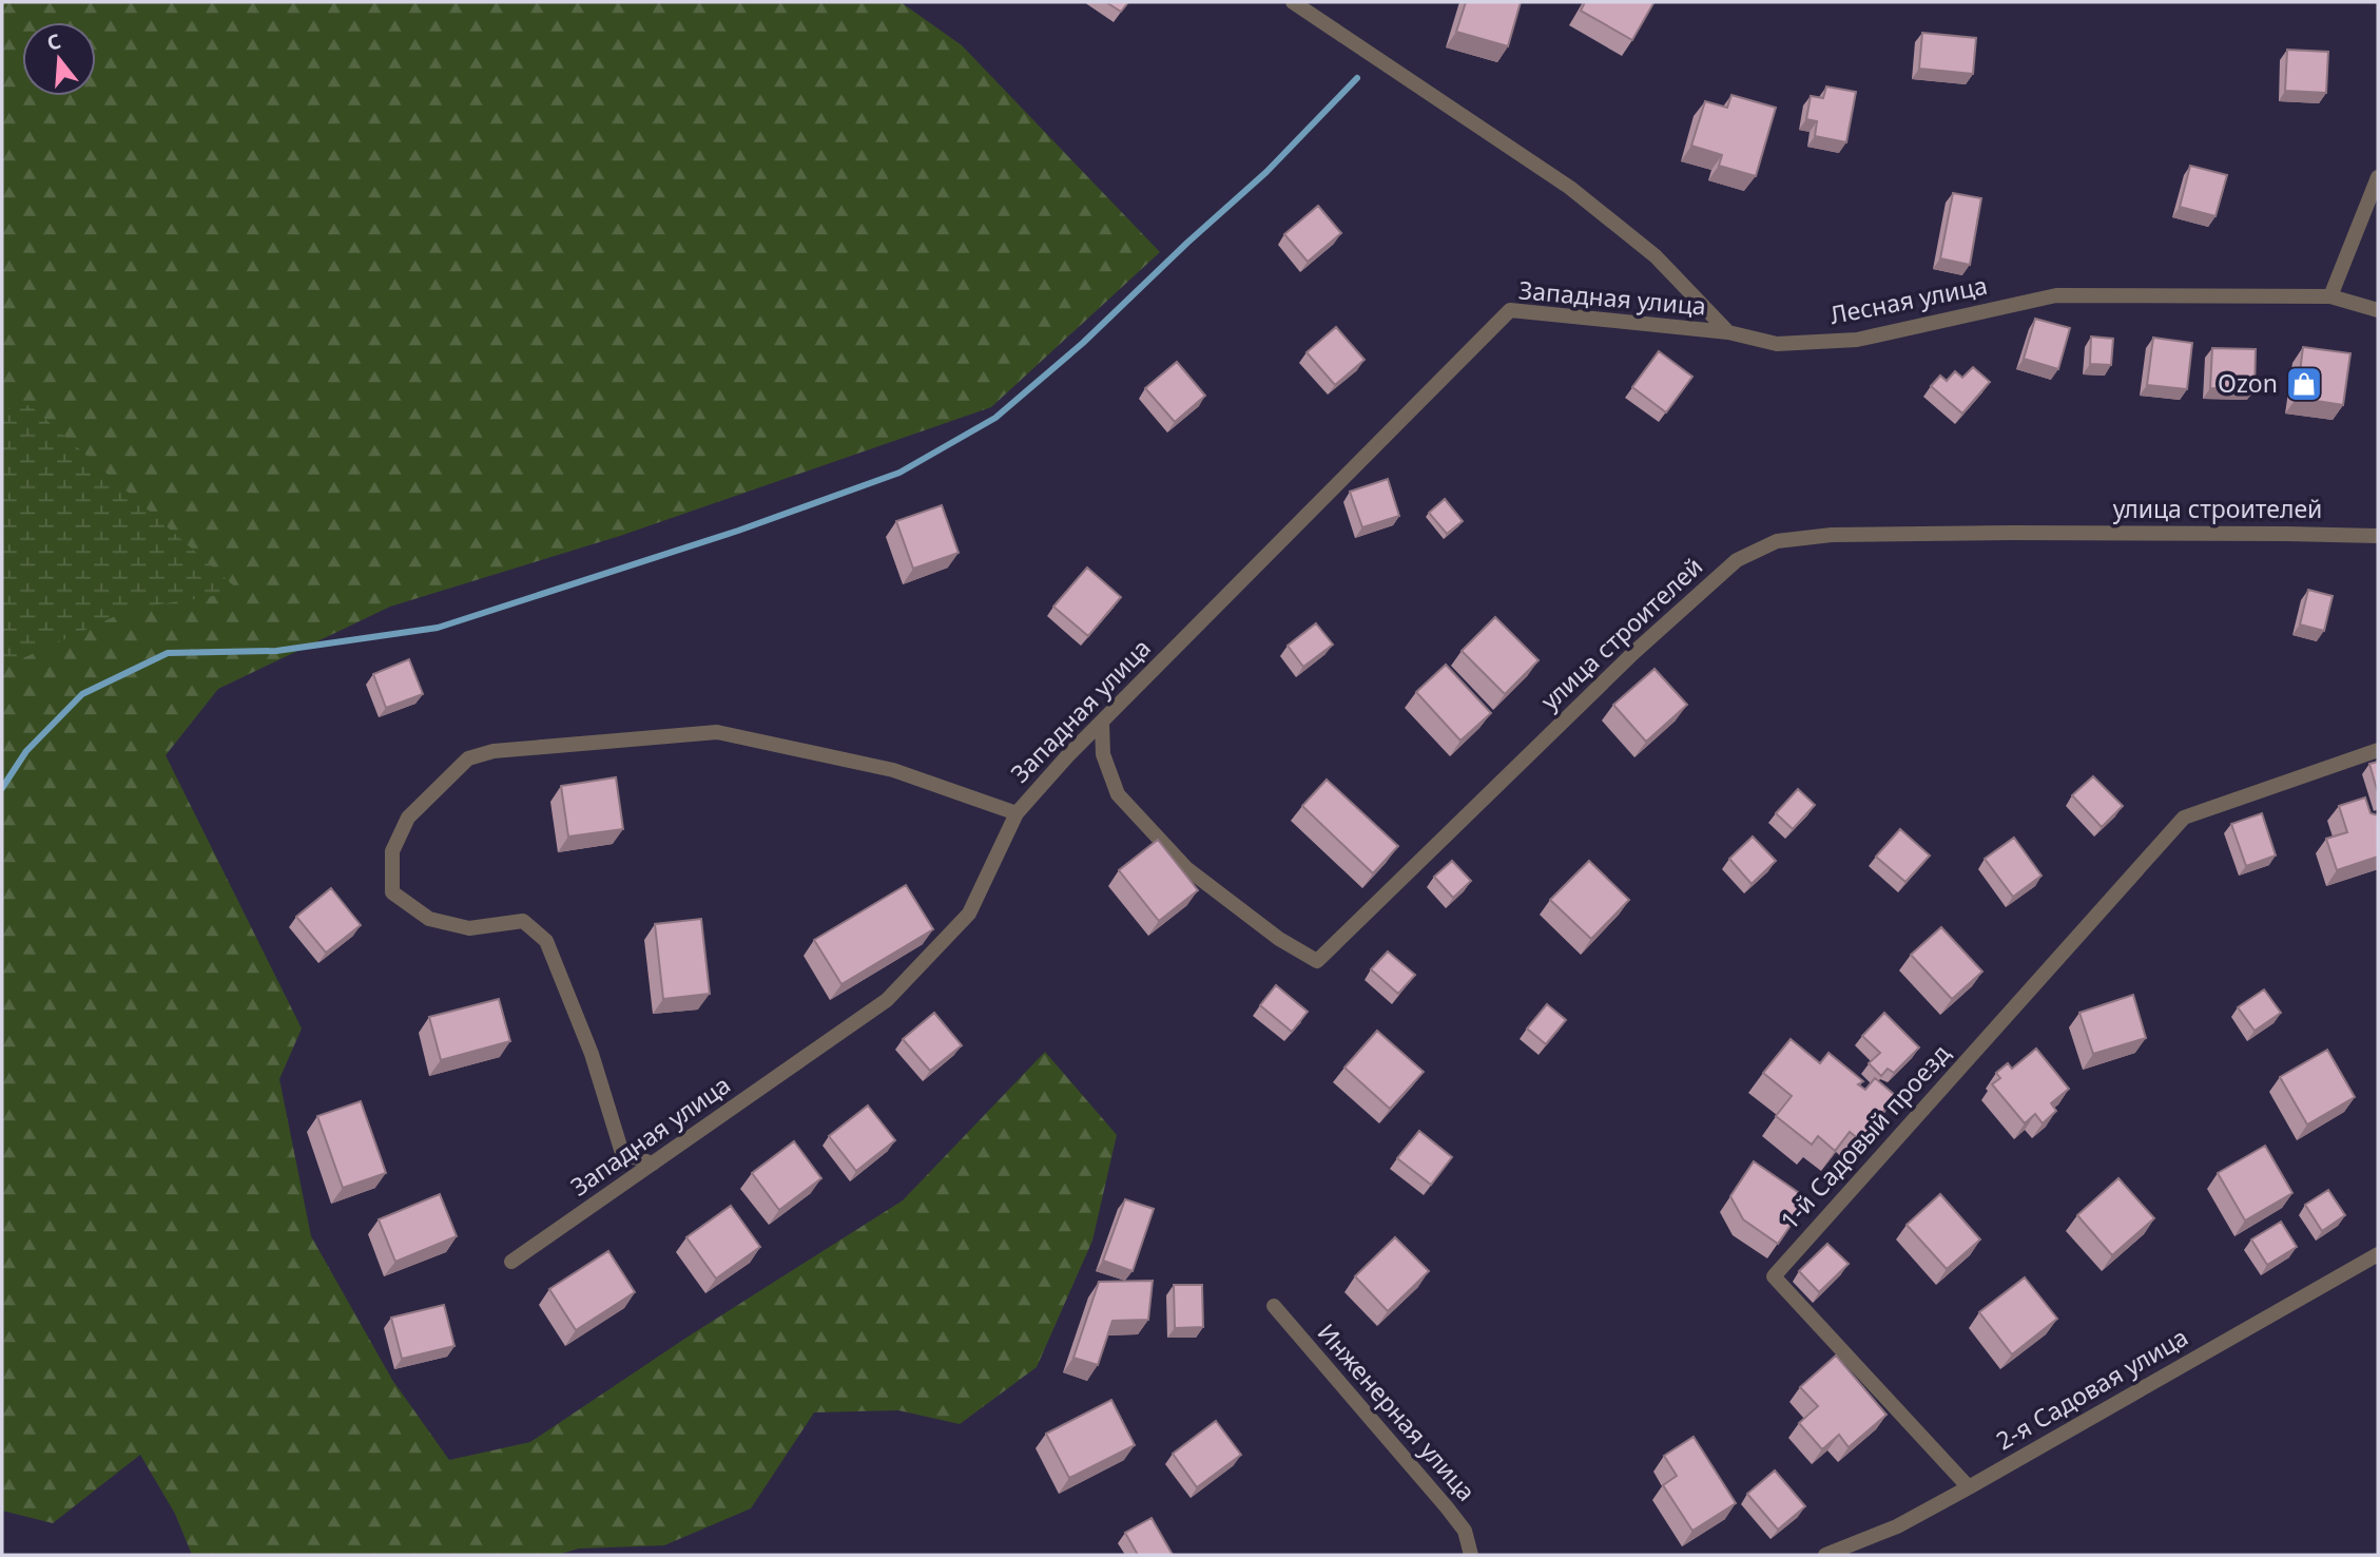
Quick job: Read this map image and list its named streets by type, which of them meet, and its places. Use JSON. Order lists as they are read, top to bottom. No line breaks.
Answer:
{"streets":{"street":["Западная улица","Лесная улица","улица строителей","1-й Садовый проезд","2-я Садовая улица","Инженерная улица"]},"crossings":[["Западная улица","Лесная улица"],["Западная улица","улица строителей"],["1-й Садовый проезд","2-я Садовая улица"]],"places":{"shop":["Ozon"]},"north":"top"}
